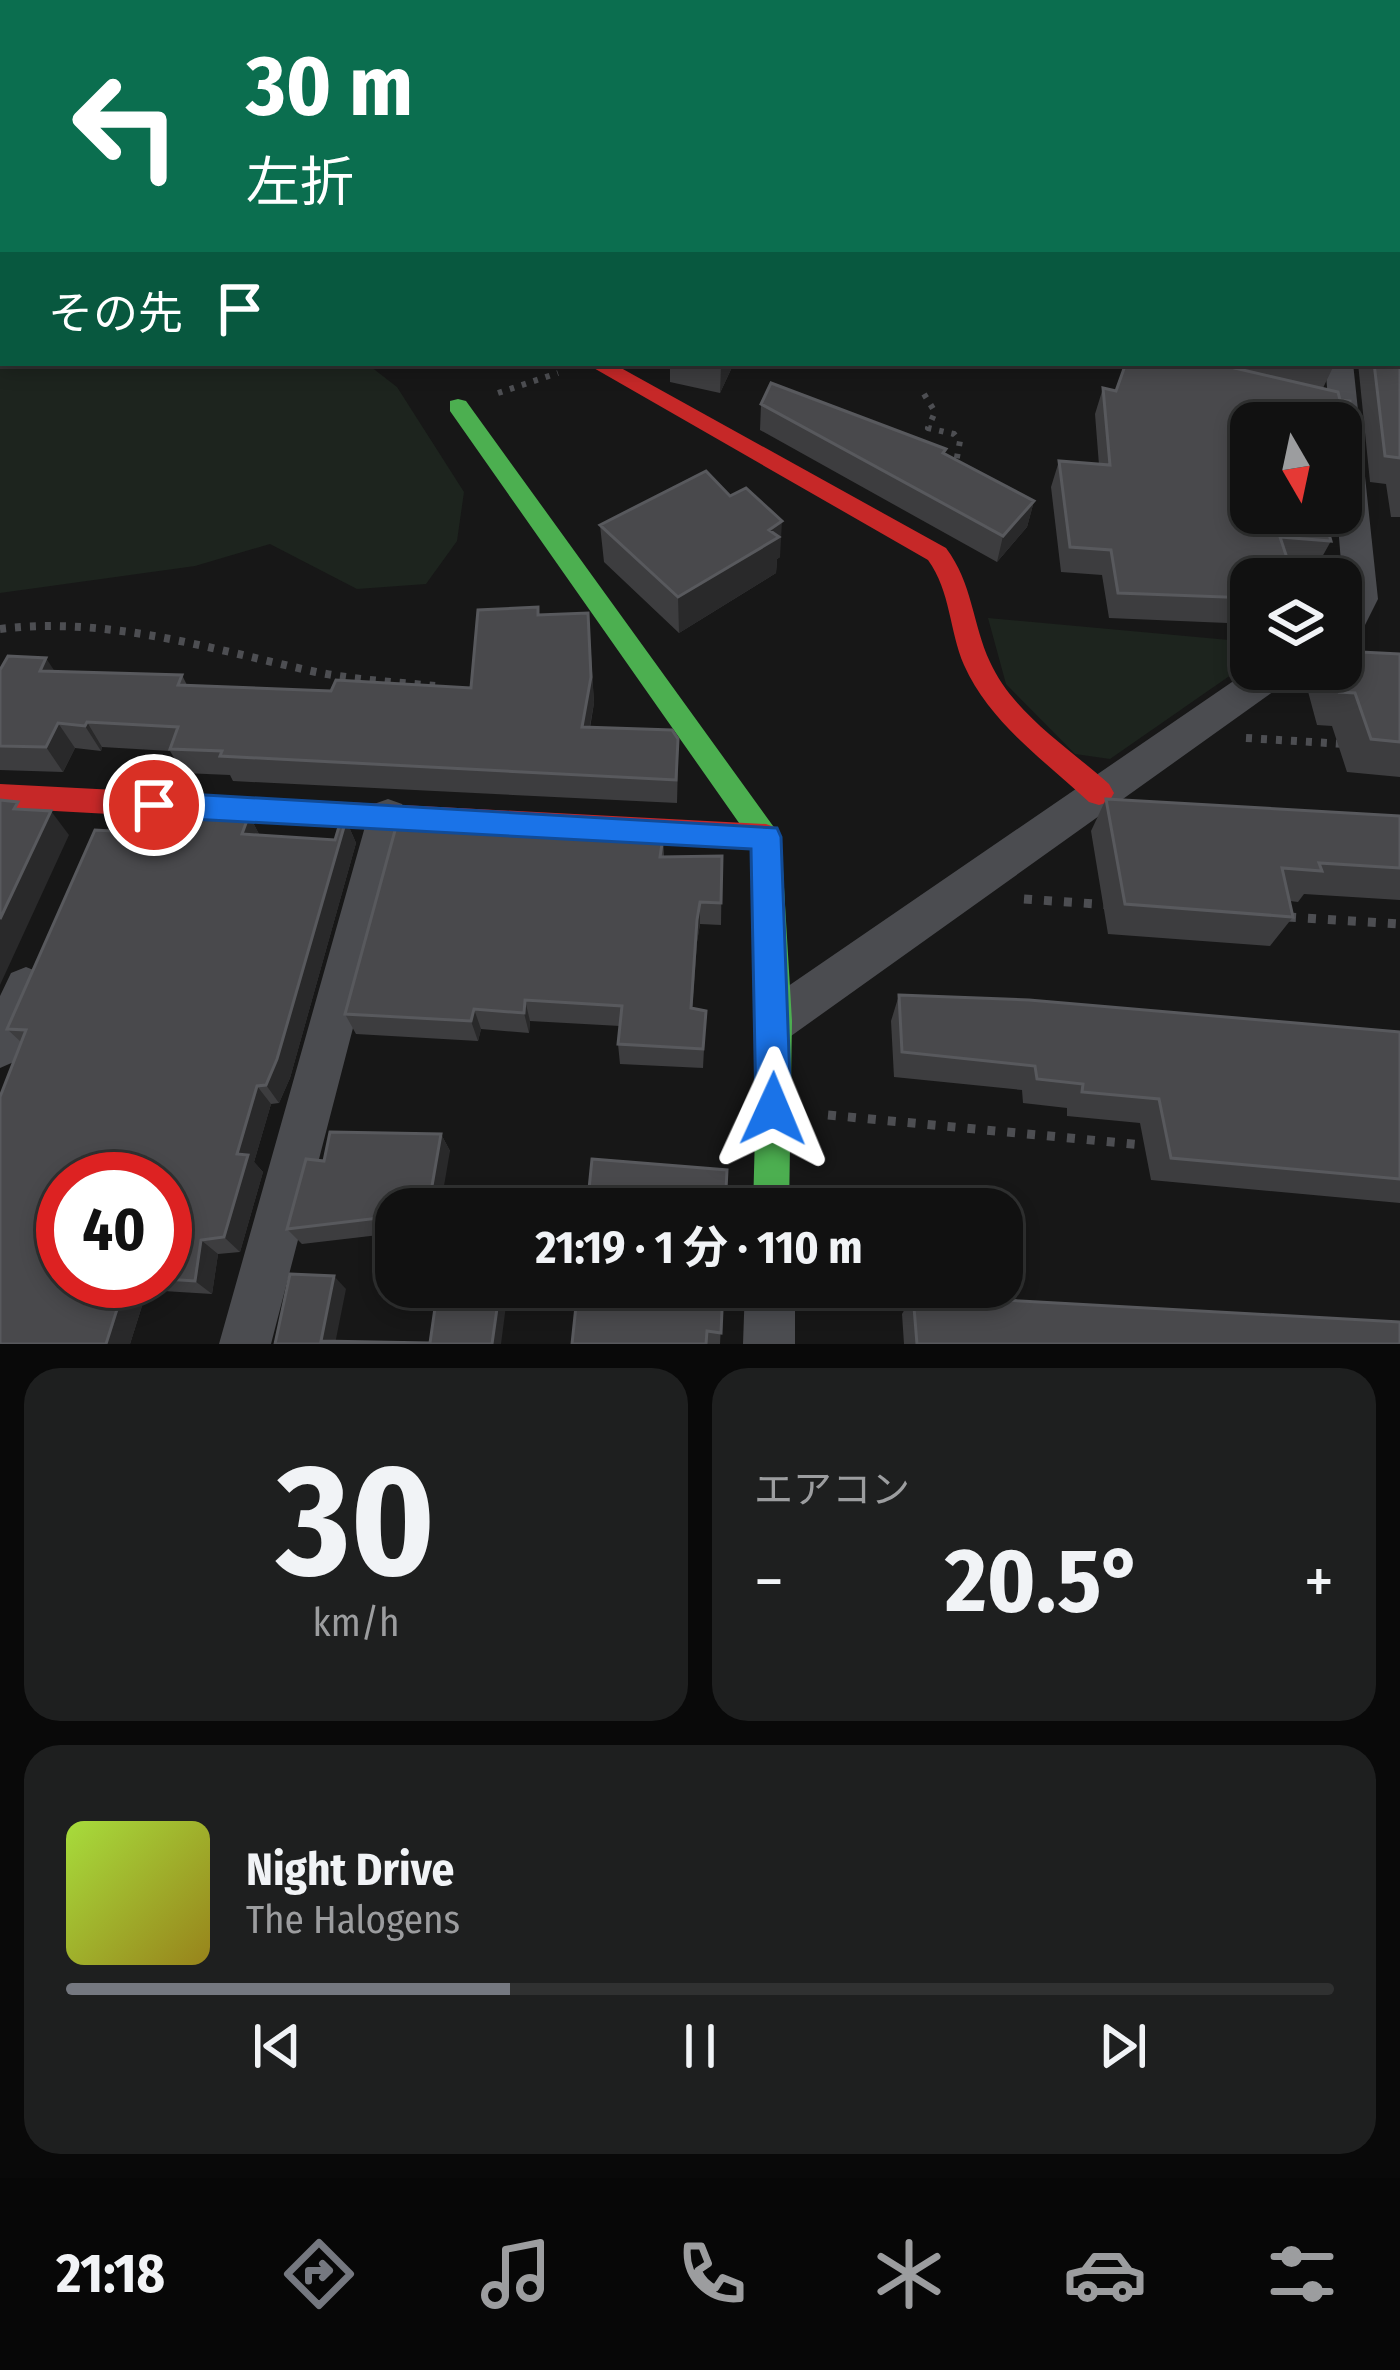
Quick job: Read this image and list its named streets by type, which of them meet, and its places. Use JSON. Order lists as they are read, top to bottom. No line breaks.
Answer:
{"north":"bottom","page":{"turn":["30 m","左折"],"then":"その先","limit":"40","trip":"21:19 · 1 分 · 110 m","tile":[["30","km/h"],"エアコン"],"heat":["−","20.5°","+"],"song":["Night Drive","The Halogens"],"tabs":"21:18"}}
